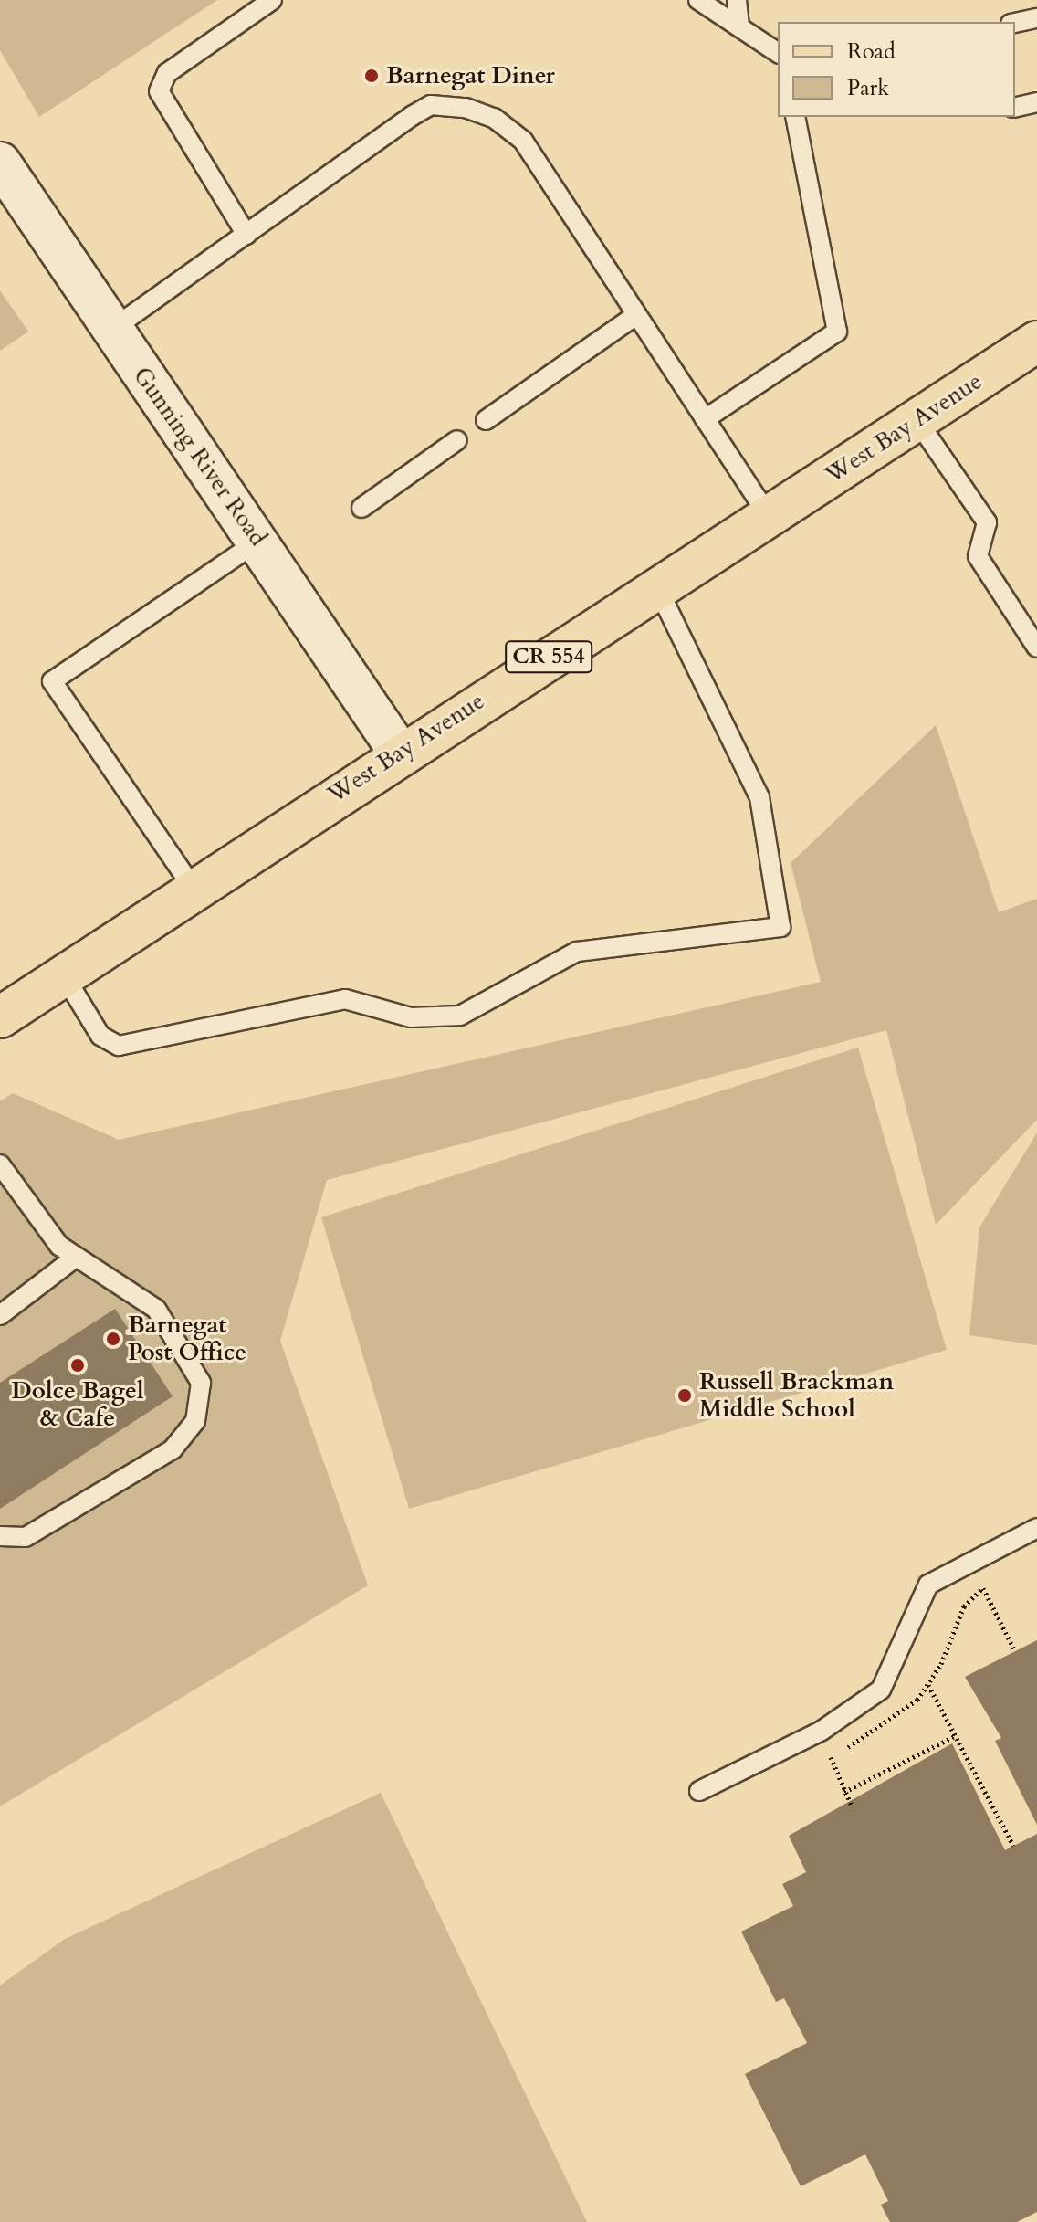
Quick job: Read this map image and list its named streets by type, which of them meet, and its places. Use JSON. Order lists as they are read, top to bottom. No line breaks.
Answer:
{"streets":{"main road":["West Bay Avenue","CR 554"],"street":["Gunning River Road"]},"crossings":[["West Bay Avenue","Gunning River Road"]],"places":["Barnegat Diner","Barnegat Post Office","Dolce Bagel & Cafe","Russell Brackman Middle School"],"legend":["Road","Park"]}
